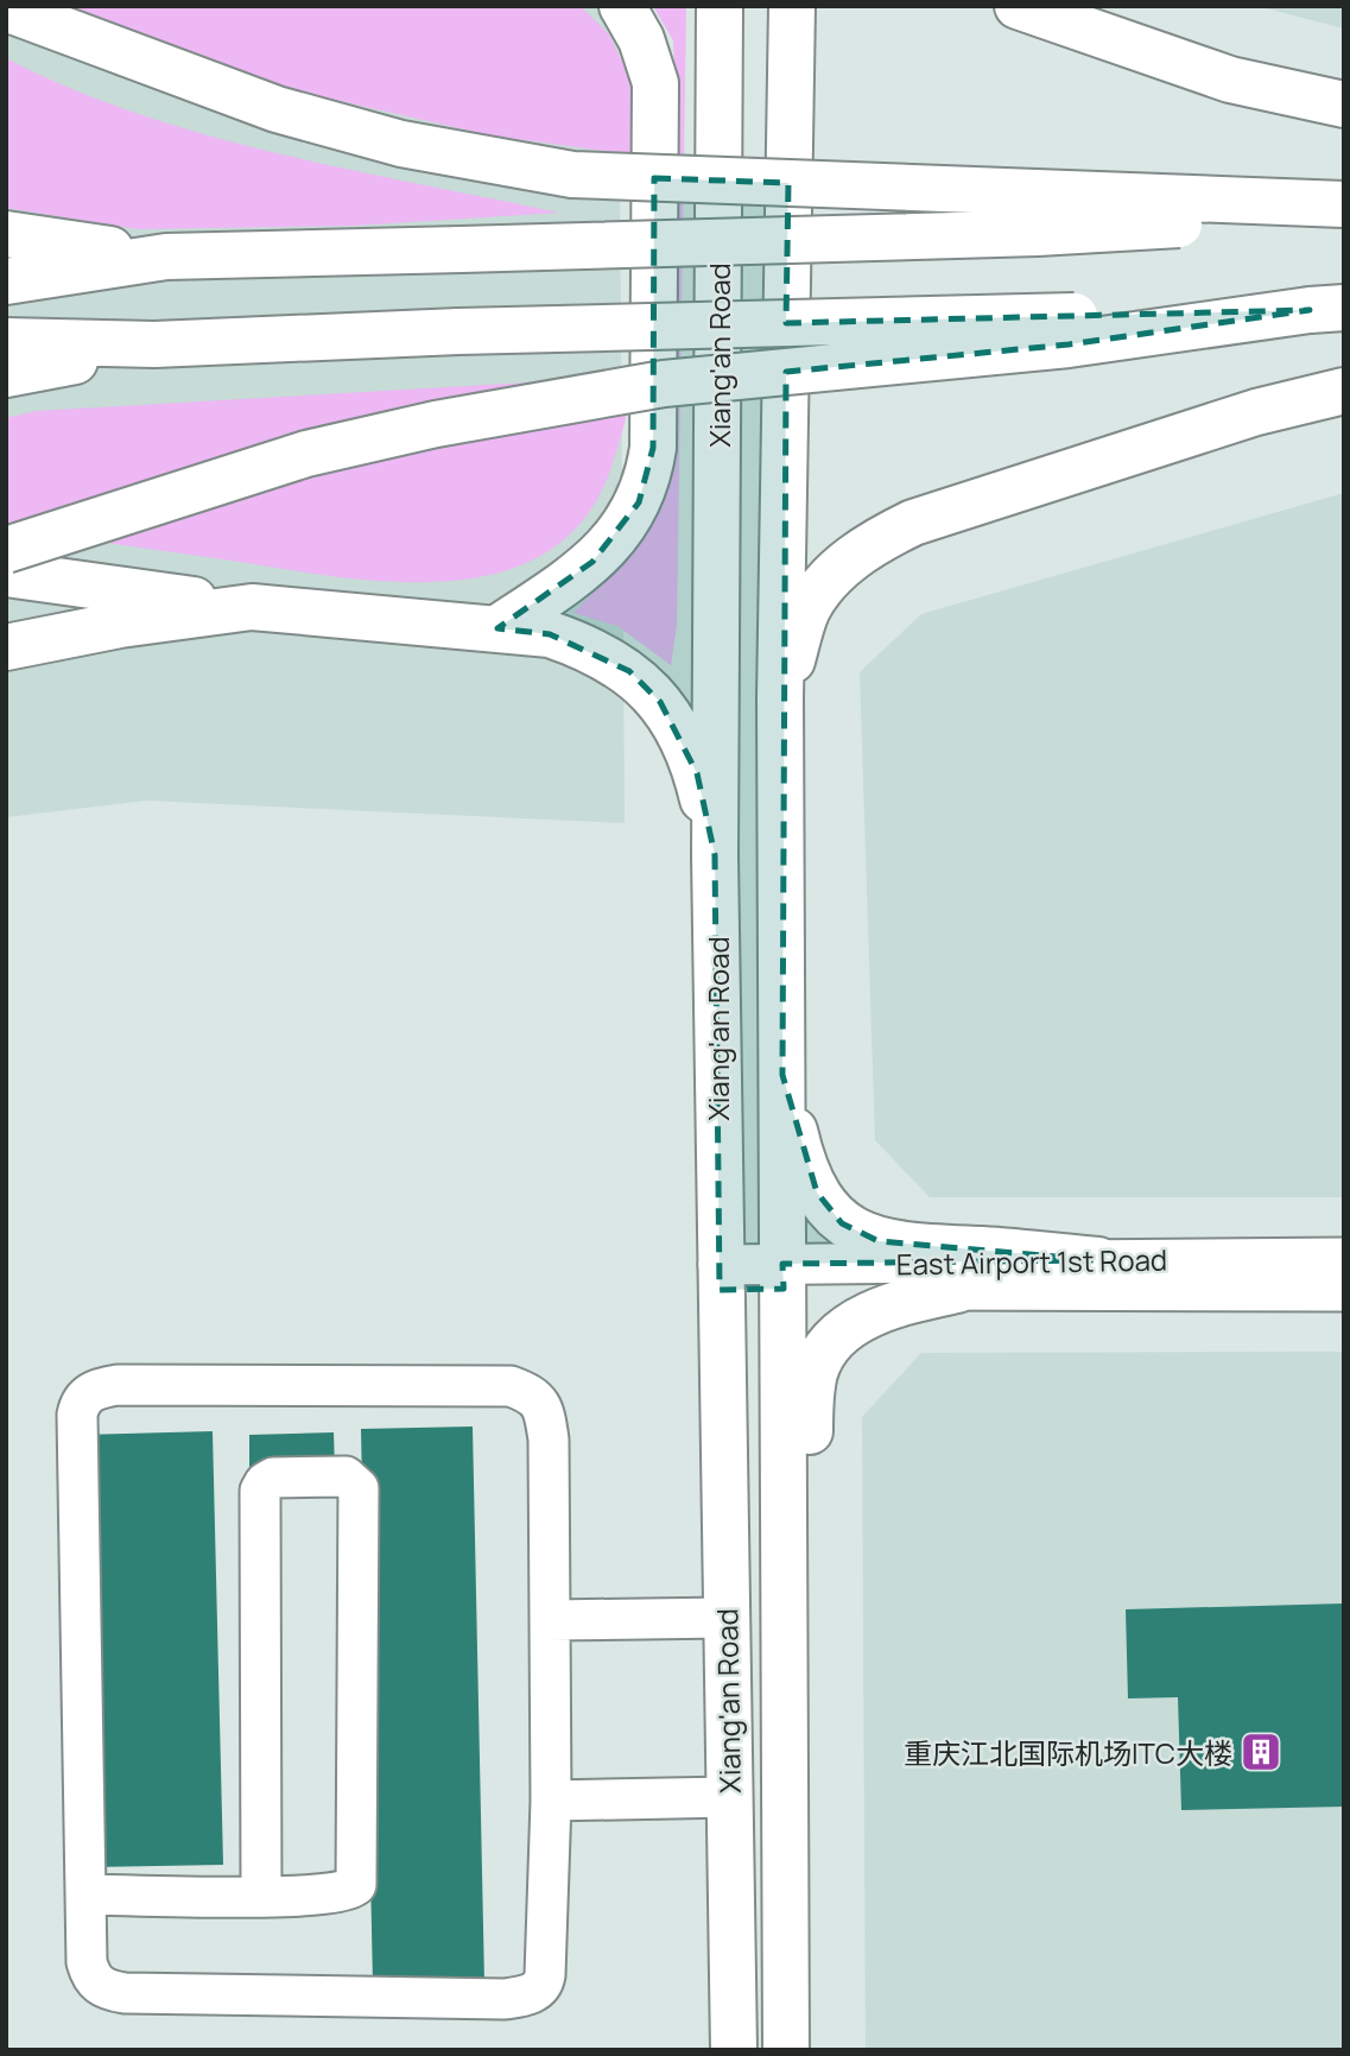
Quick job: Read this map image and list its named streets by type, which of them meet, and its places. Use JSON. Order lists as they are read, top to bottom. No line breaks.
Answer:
{"streets":{"main road":["Xiang'an Road"],"street":["East Airport 1st Road"]},"crossings":[["Xiang'an Road","East Airport 1st Road"]],"places":{"building":["重庆江北国际机场ITC大楼"]}}
